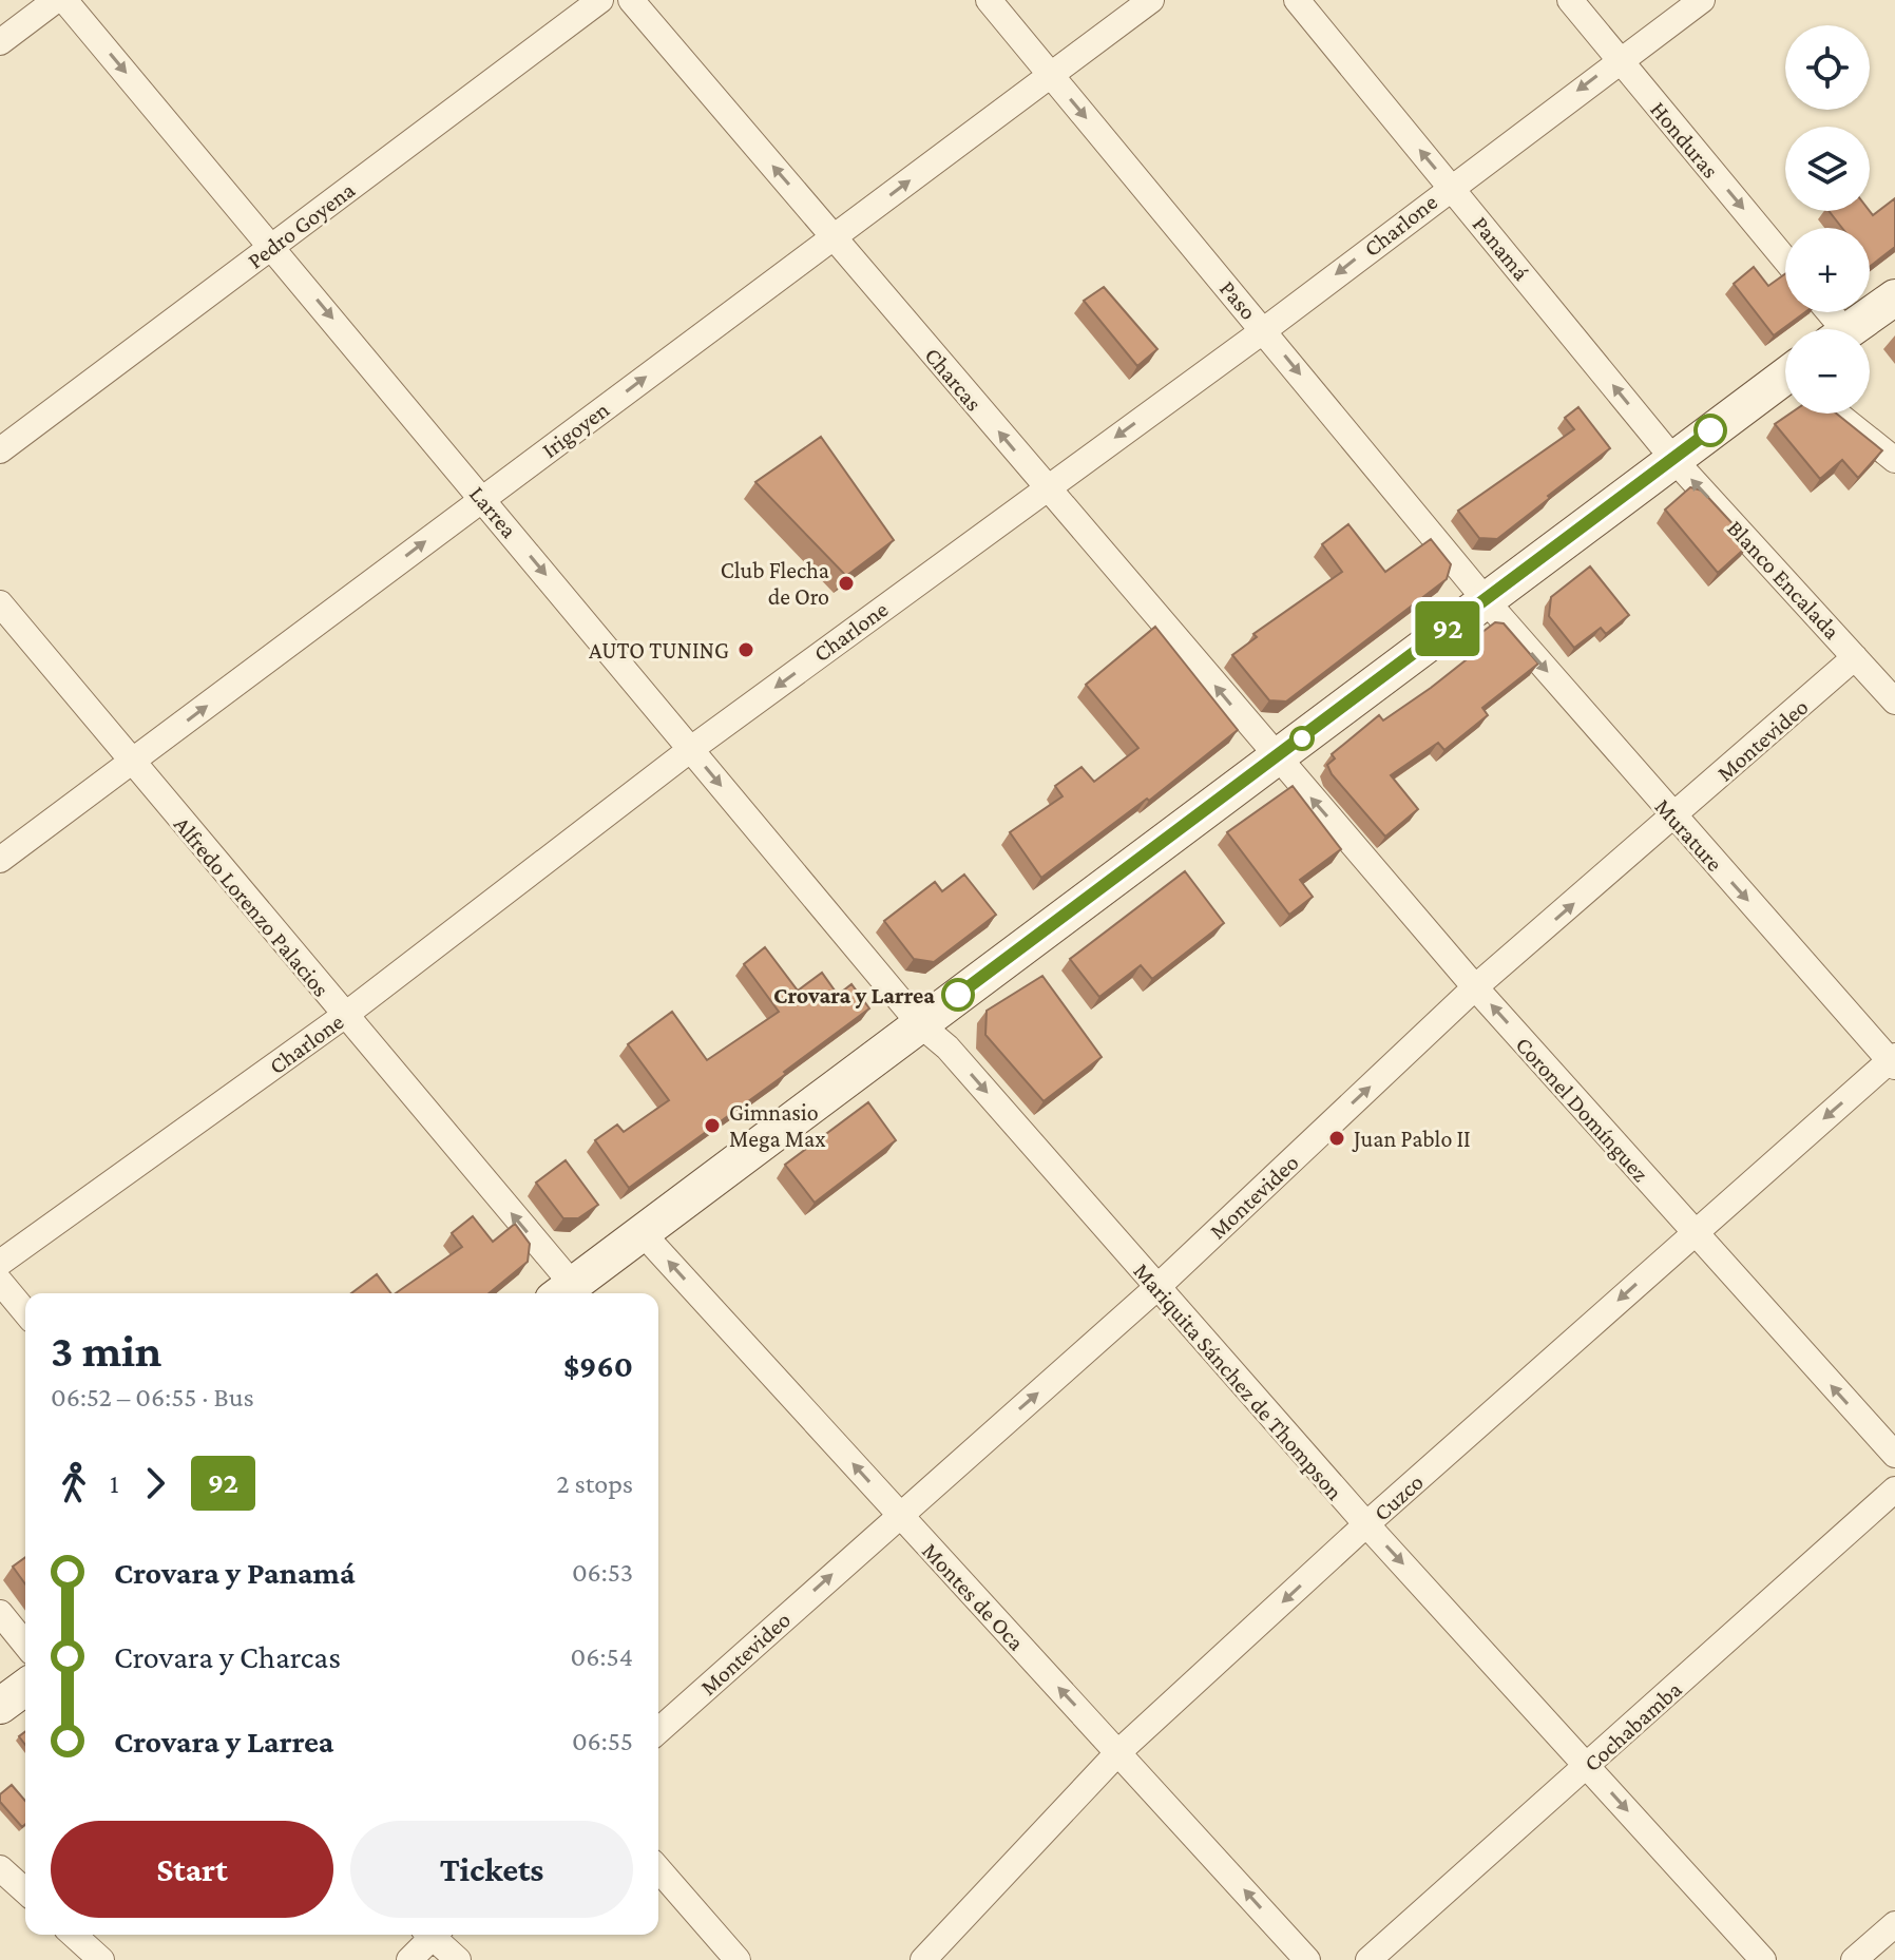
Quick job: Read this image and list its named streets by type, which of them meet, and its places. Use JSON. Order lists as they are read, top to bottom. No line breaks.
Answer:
{"streets":{"street":["Honduras","Pedro Goyena","Charlone","Panamá","Paso","Charcas","Irigoyen","Larrea","Blanco Encalada","Montevideo","Murature","Alfredo Lorenzo Palacios","Coronel Domínguez","Mariquita Sánchez de Thompson","Cuzco","Montes de Oca","Cochabamba"]},"crossings":[["Honduras","Charlone"],["Pedro Goyena","Larrea"],["Charlone","Panamá"],["Charlone","Paso"],["Charlone","Charcas"],["Charlone","Larrea"],["Charlone","Alfredo Lorenzo Palacios"],["Panamá","Blanco Encalada"],["Paso","Irigoyen"],["Paso","Murature"],["Charcas","Irigoyen"],["Charcas","Coronel Domínguez"],["Irigoyen","Larrea"],["Irigoyen","Alfredo Lorenzo Palacios"],["Larrea","Mariquita Sánchez de Thompson"],["Blanco Encalada","Montevideo"],["Montevideo","Murature"],["Montevideo","Coronel Domínguez"],["Montevideo","Mariquita Sánchez de Thompson"],["Montevideo","Montes de Oca"],["Murature","Cuzco"],["Coronel Domínguez","Cuzco"],["Mariquita Sánchez de Thompson","Cuzco"],["Mariquita Sánchez de Thompson","Cochabamba"],["Cuzco","Montes de Oca"]],"one_way":["Honduras","Charlone","Panamá","Paso","Charcas","Irigoyen","Larrea","Blanco Encalada","Montevideo","Murature","Alfredo Lorenzo Palacios","Coronel Domínguez","Mariquita Sánchez de Thompson","Cuzco","Montes de Oca"],"places":["Club Flecha de Oro","AUTO TUNING","Crovara y Larrea","Gimnasio Mega Max","Juan Pablo II"],"lines":["bus line 92"],"page":{"on_map":"92","map_buttons":["+","−"],"heading":["3 min","06:52 – 06:55 · Bus","$960"],"legs":["1","92","2 stops"],"list":[{"name":"Crovara y Panamá","value":"06:53"},{"name":"Crovara y Charcas","value":"06:54"},{"name":"Crovara y Larrea","value":"06:55"}],"buttons":["Start","Tickets"]}}
